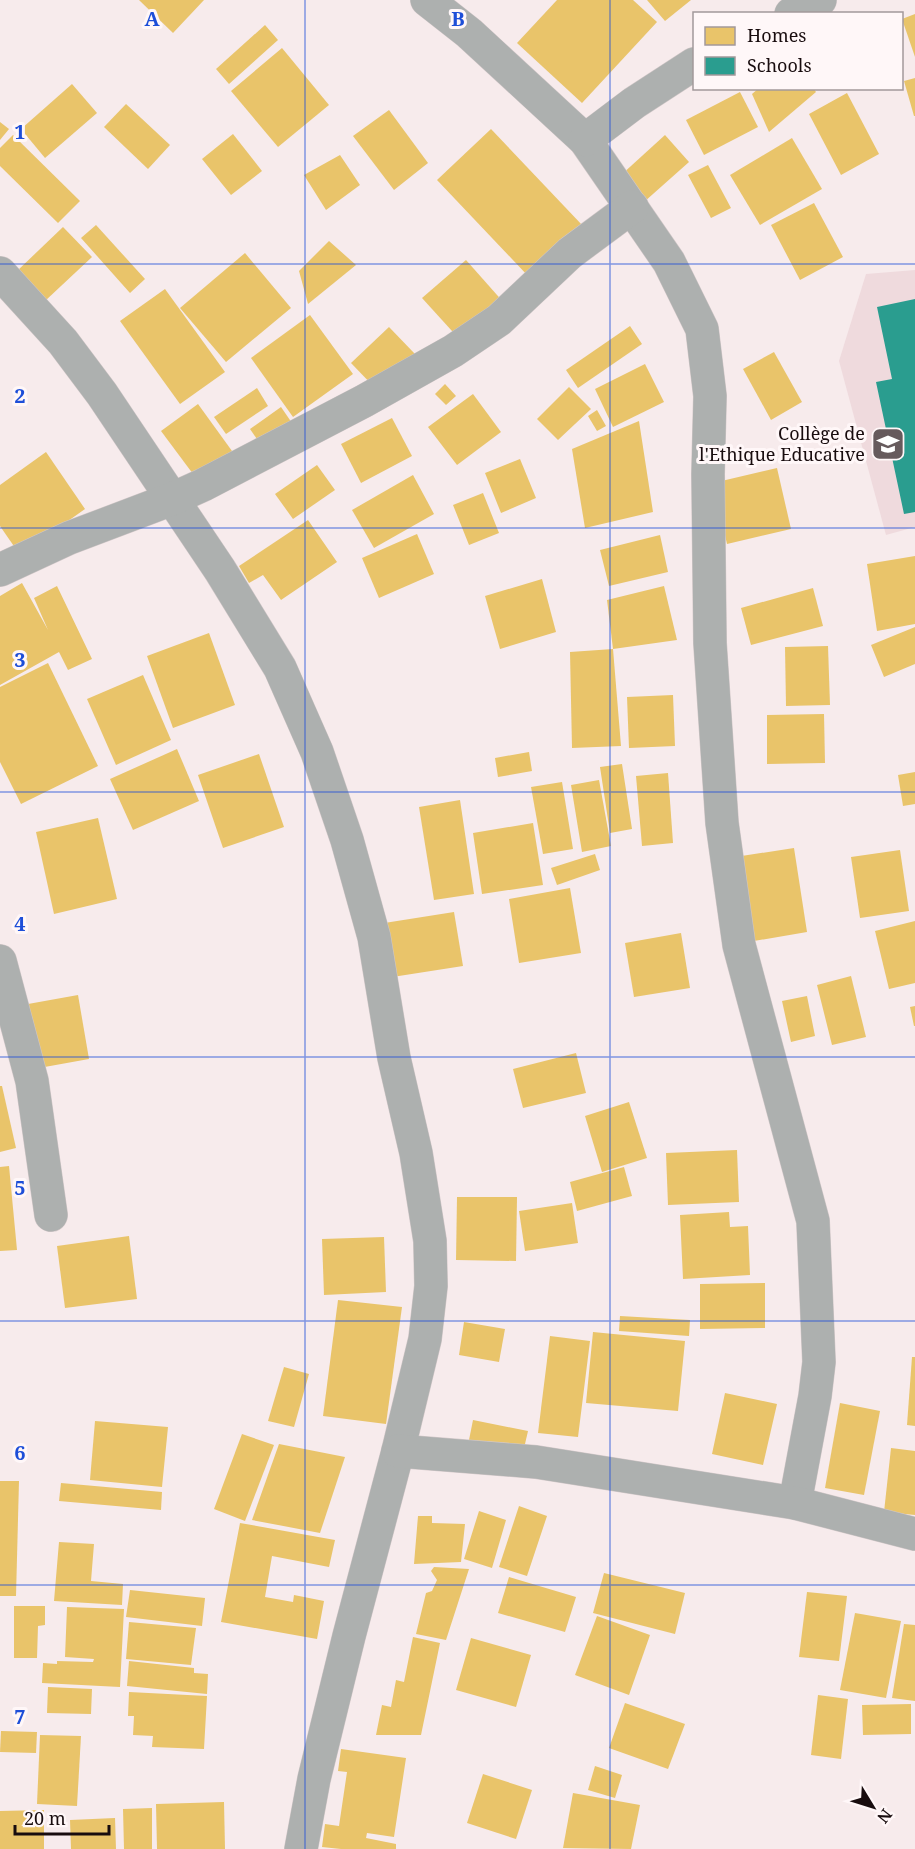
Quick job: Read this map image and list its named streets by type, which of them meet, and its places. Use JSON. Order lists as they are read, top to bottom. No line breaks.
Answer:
{"places":{"school or university":["Collège de l'Ethique Educative"]},"legend":["Homes","Schools"],"scale_bar":"20 m","north":"bottom right","grid":{"columns":["A","B"],"rows":["1","2","3","4","5","6","7"]}}
